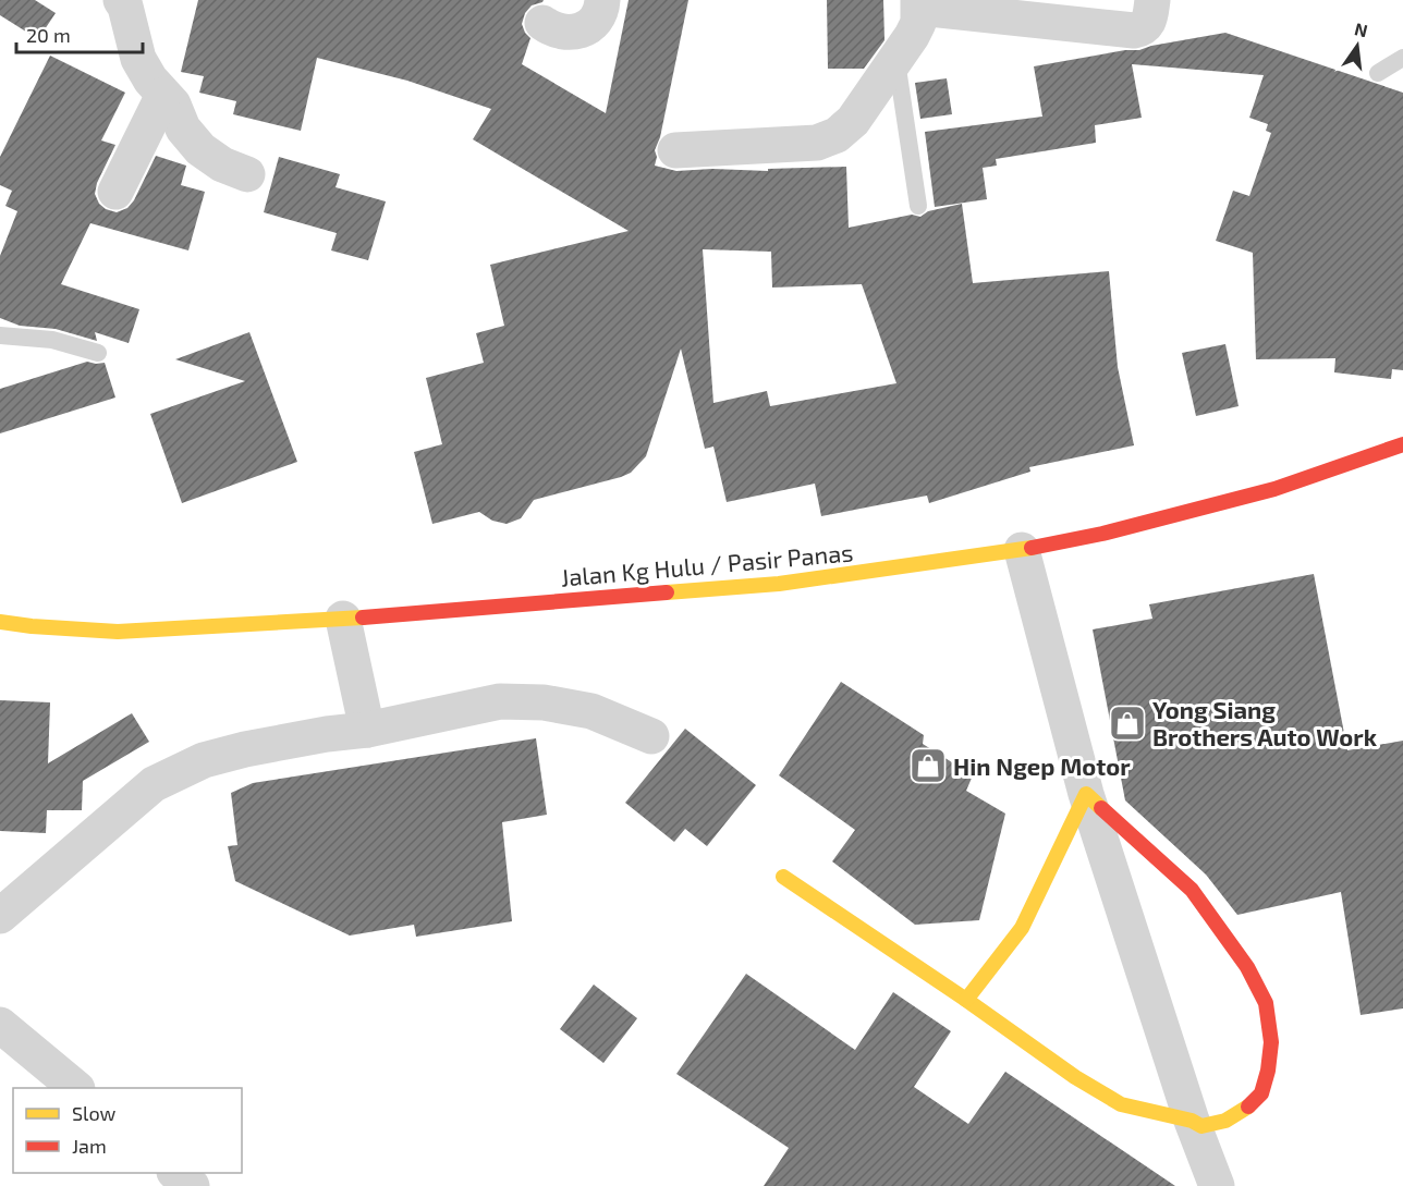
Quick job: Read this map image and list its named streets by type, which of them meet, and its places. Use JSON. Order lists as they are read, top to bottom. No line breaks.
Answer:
{"streets":{"main road":["Jalan Kg Hulu / Pasir Panas"]},"places":{"shop":["Yong Siang Brothers Auto Work","Hin Ngep Motor"]},"legend":["Slow","Jam"],"scale_bar":"20 m","north":"top"}
